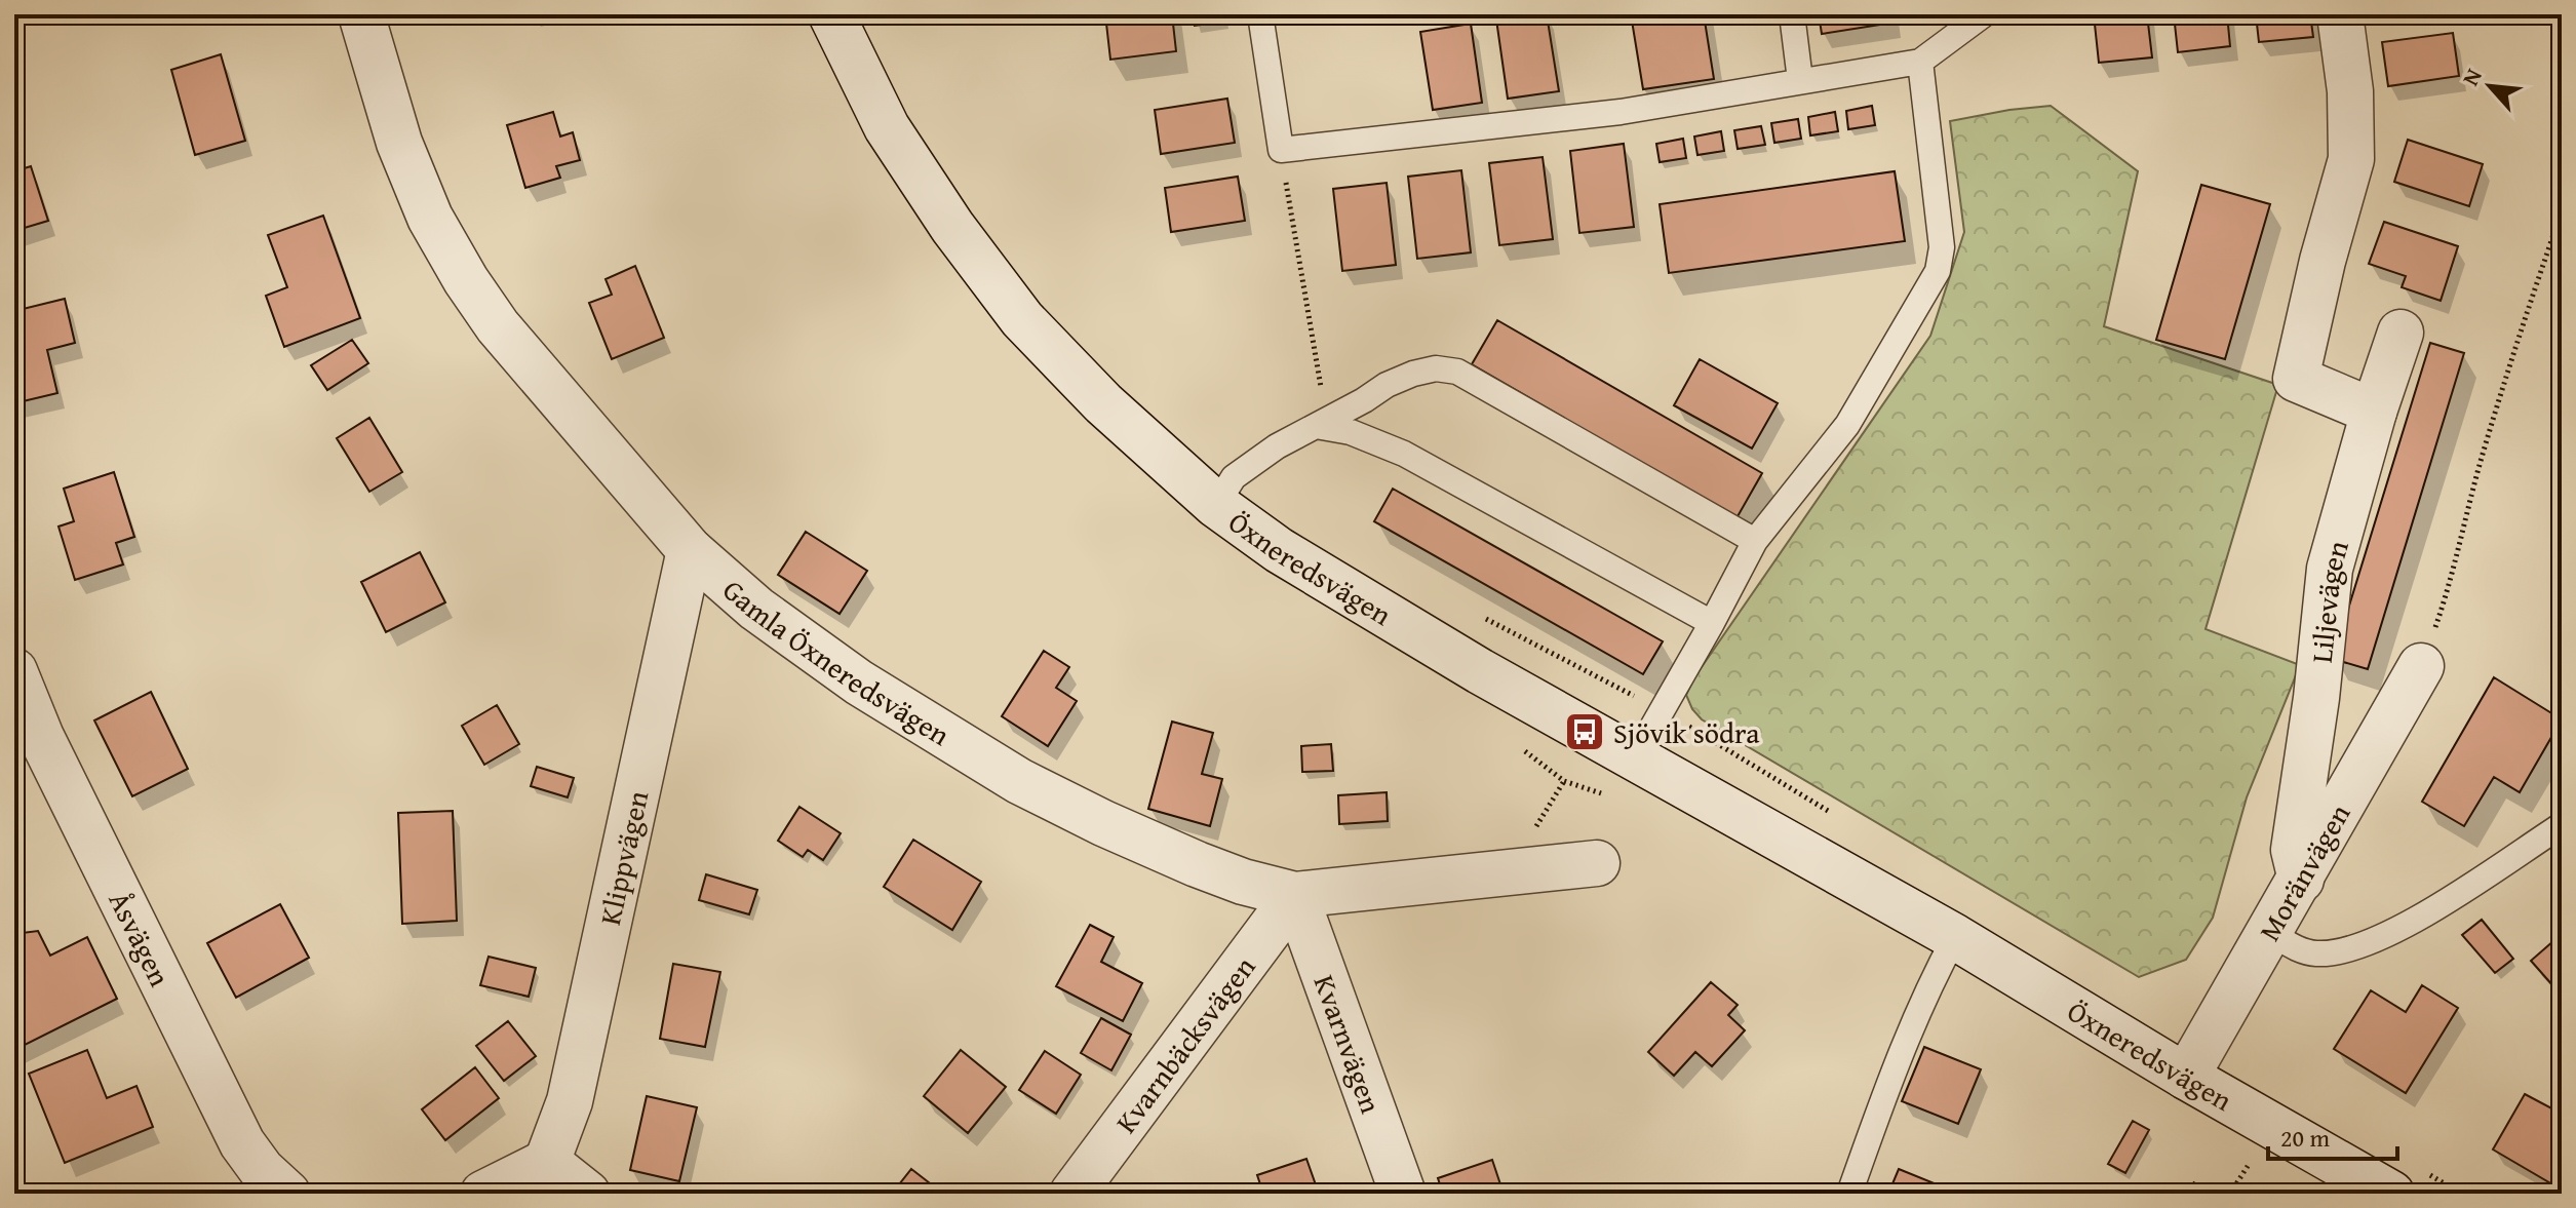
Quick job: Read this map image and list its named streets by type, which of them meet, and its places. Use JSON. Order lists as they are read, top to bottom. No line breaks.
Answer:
{"streets":{"street":["Öxneredsvägen","Liljevägen","Gamla Öxneredsvägen","Klippvägen","Moränvägen","Åsvägen","Kvarnbäcksvägen","Kvarnvägen"]},"crossings":[["Öxneredsvägen","Moränvägen"],["Liljevägen","Moränvägen"],["Gamla Öxneredsvägen","Klippvägen"],["Gamla Öxneredsvägen","Kvarnbäcksvägen"],["Gamla Öxneredsvägen","Kvarnvägen"],["Kvarnbäcksvägen","Kvarnvägen"]],"places":{"bus stop":["Sjövik södra"]},"scale_bar":"20 m","north":"top left"}
